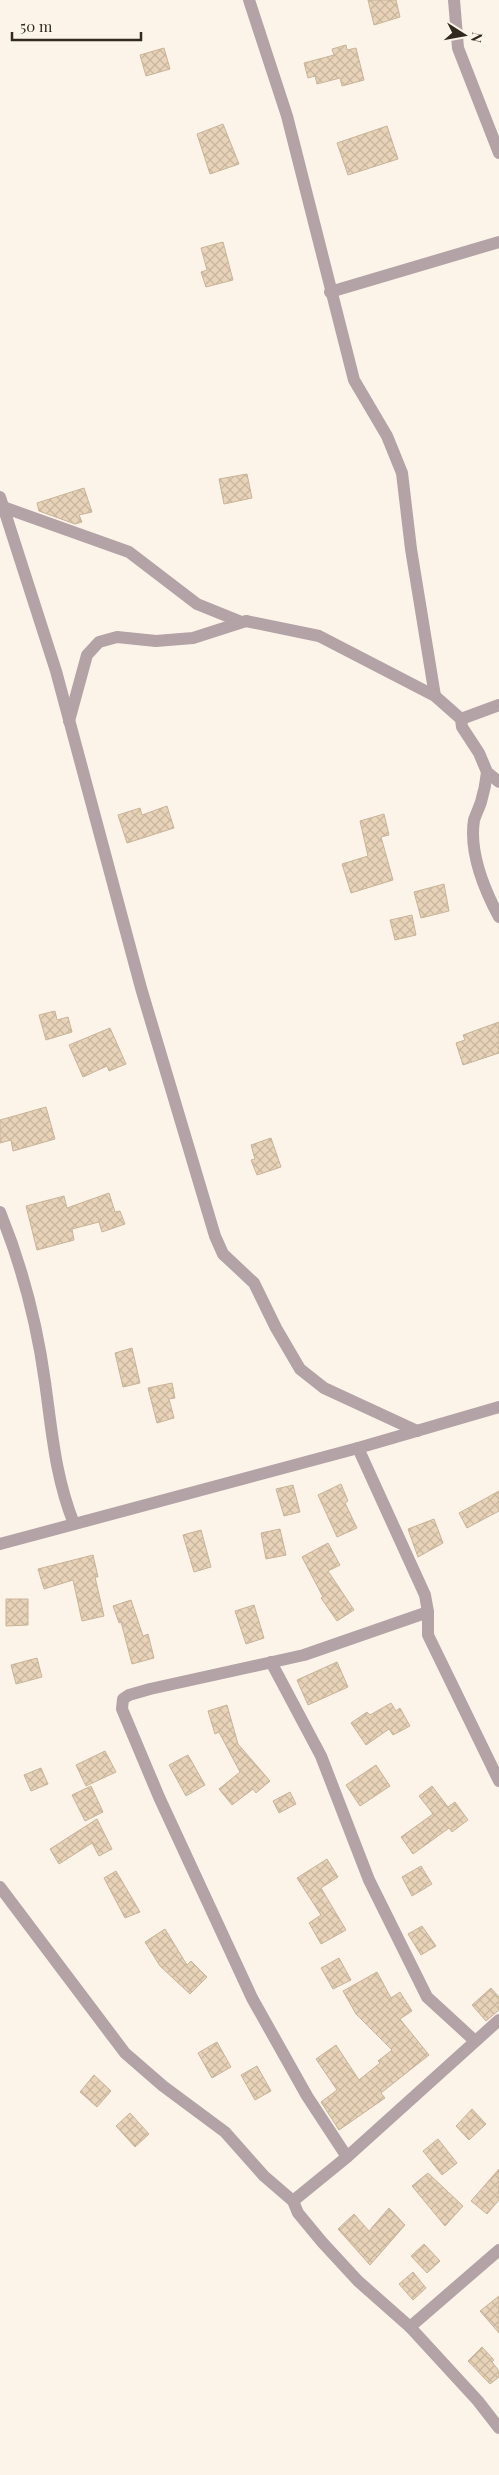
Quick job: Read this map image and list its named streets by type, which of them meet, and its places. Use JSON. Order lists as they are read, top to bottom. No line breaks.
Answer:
{"scale_bar":"50 m","north":"right"}
